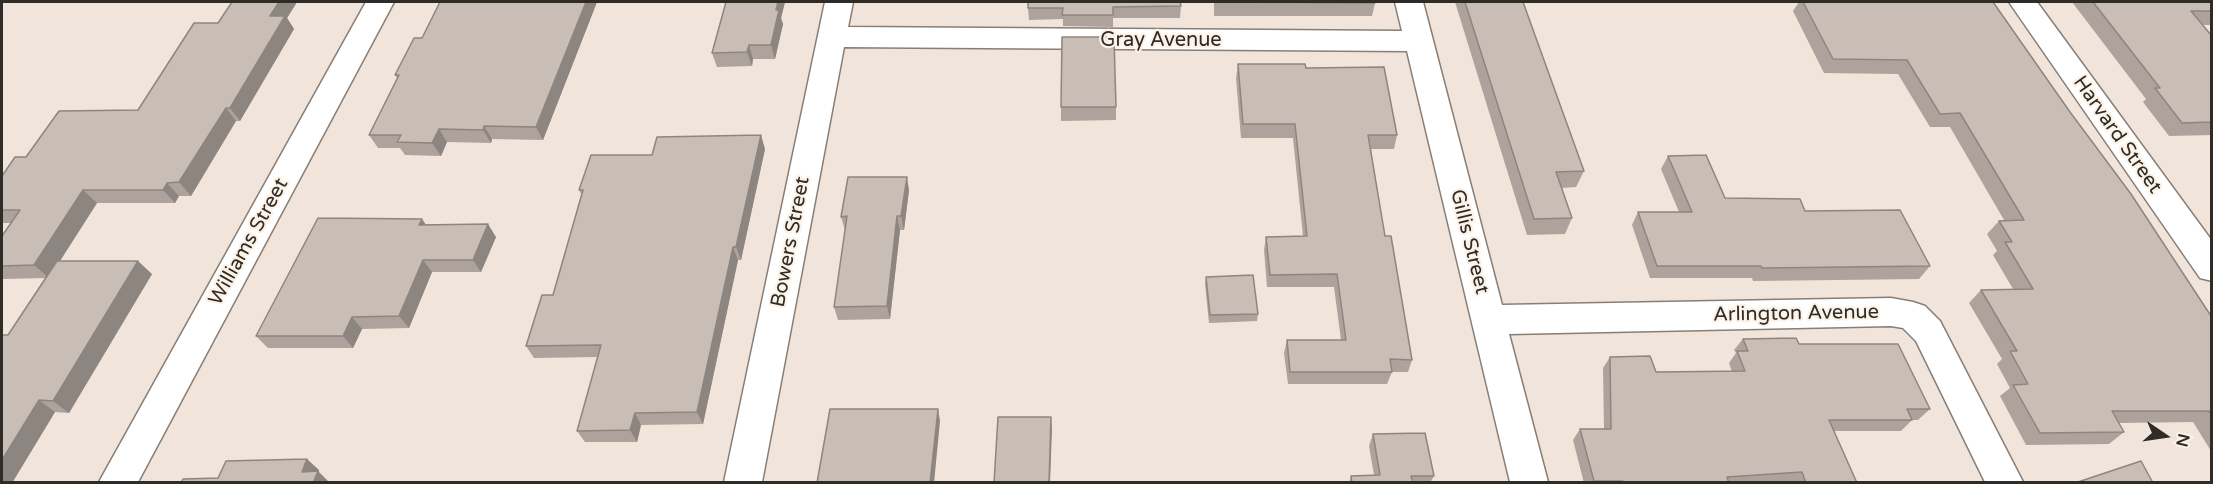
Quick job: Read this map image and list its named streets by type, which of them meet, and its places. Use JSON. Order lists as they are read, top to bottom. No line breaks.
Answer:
{"streets":{"street":["Gray Avenue","Harvard Street","Williams Street","Bowers Street","Gillis Street","Arlington Avenue"]},"crossings":[["Gray Avenue","Bowers Street"],["Gray Avenue","Gillis Street"],["Gillis Street","Arlington Avenue"]],"north":"right"}
